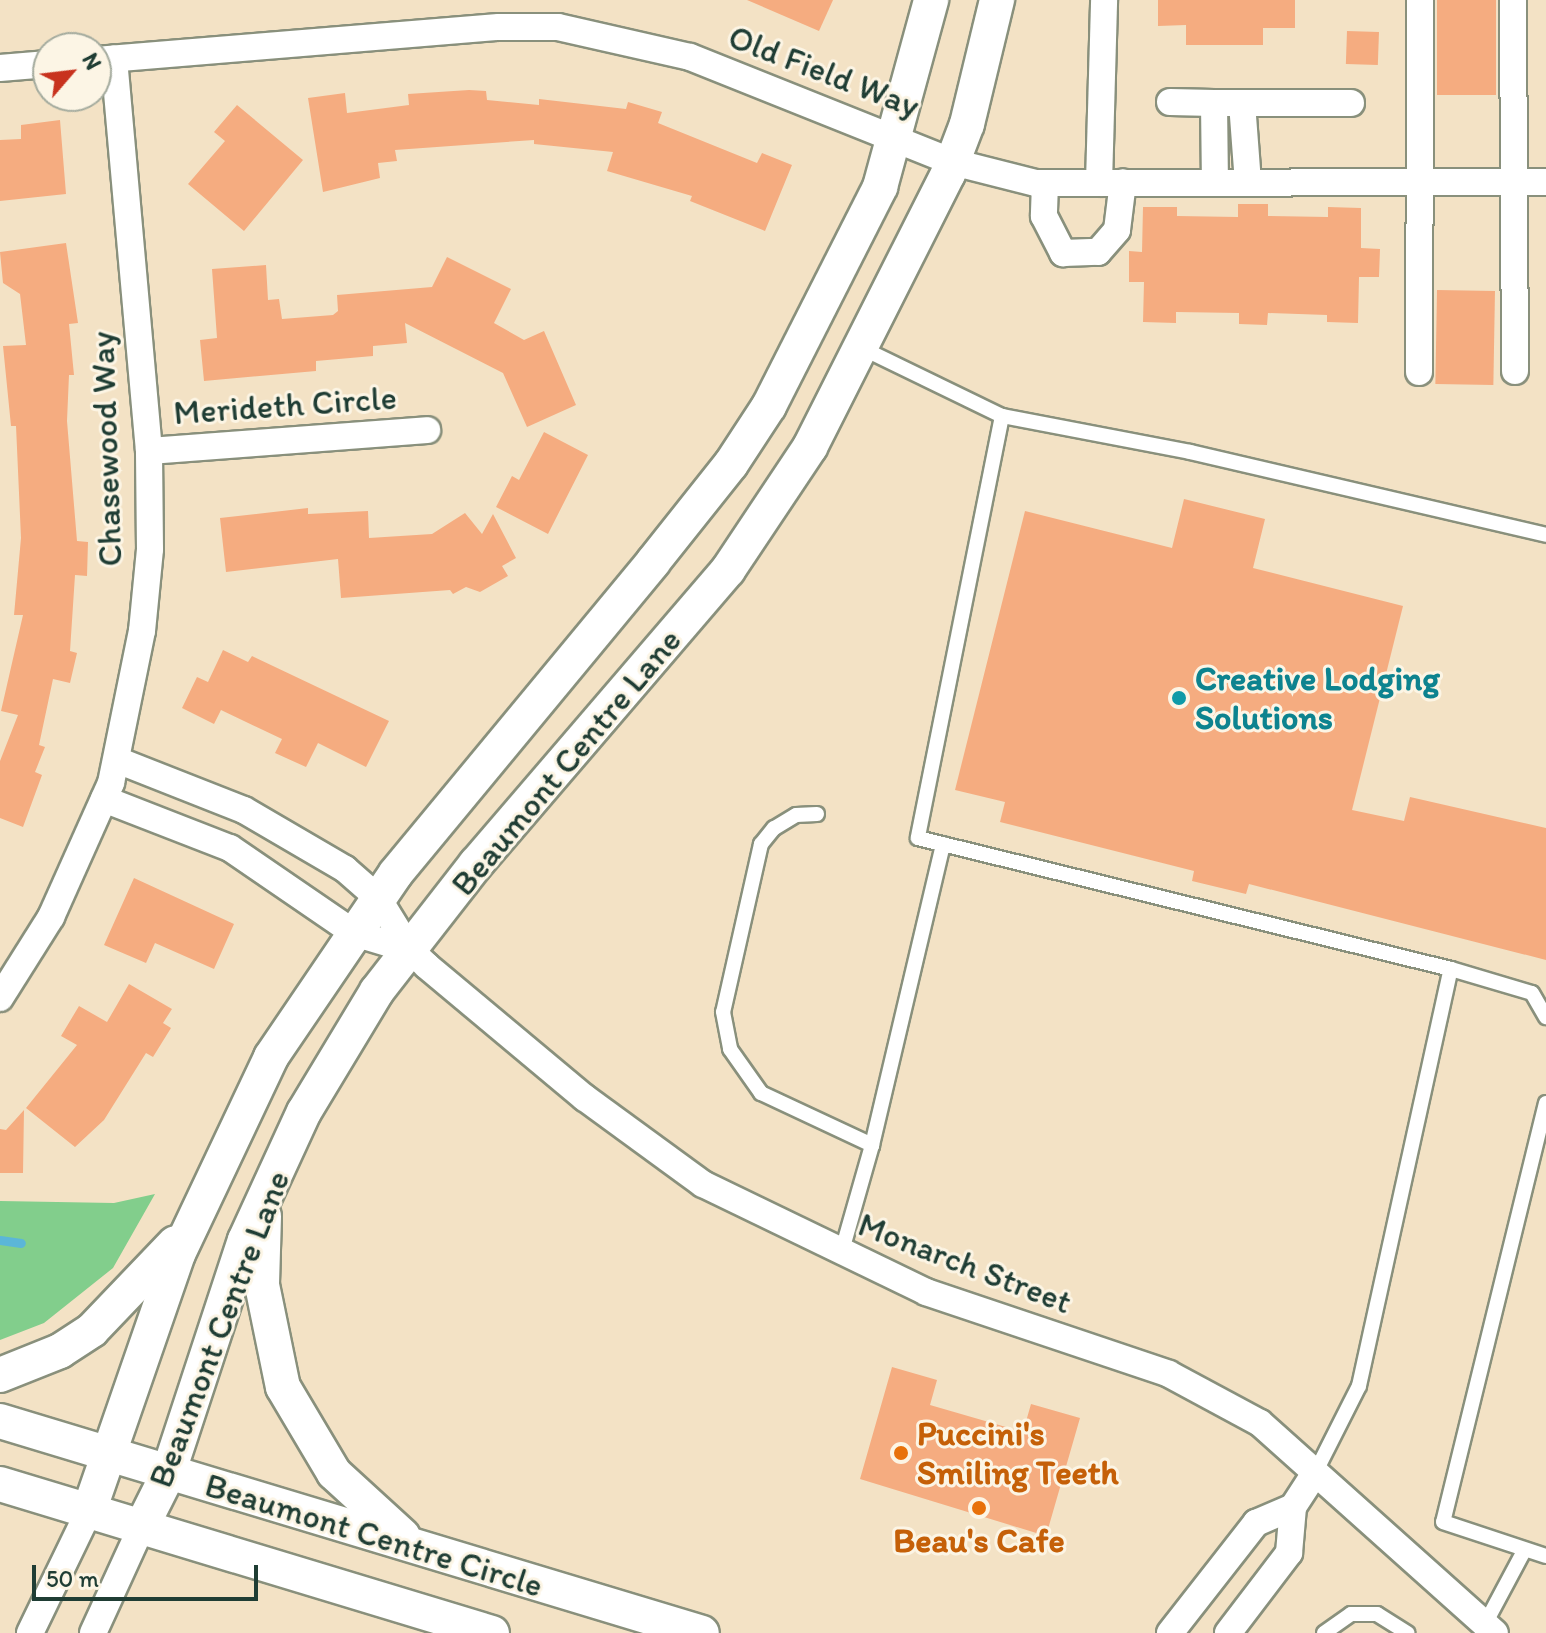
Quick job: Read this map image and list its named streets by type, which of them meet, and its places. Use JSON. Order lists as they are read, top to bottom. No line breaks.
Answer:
{"streets":{"street":["Old Field Way","Merideth Circle","Chasewood Way","Beaumont Centre Lane","Monarch Street","Beaumont Centre Circle"]},"crossings":[["Old Field Way","Beaumont Centre Lane"],["Merideth Circle","Chasewood Way"],["Beaumont Centre Lane","Monarch Street"],["Beaumont Centre Lane","Beaumont Centre Circle"]],"places":["Creative Lodging Solutions","Puccini's Smiling Teeth","Beau's Cafe"],"scale_bar":"50 m","north":"top right"}
